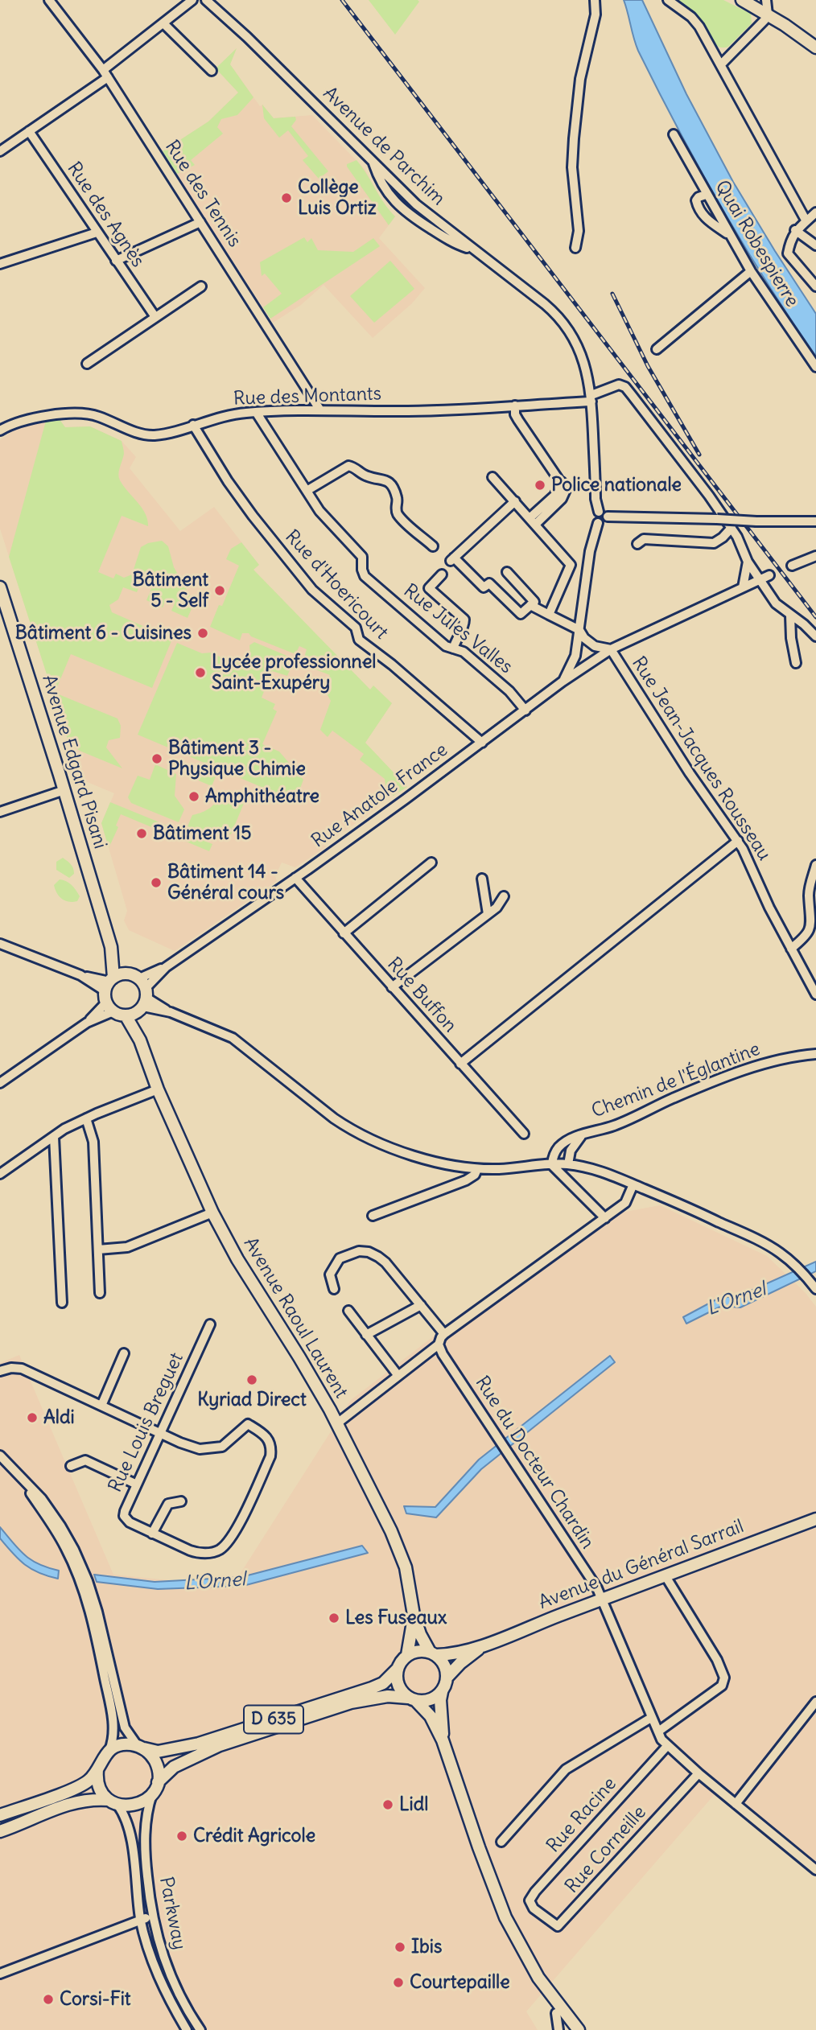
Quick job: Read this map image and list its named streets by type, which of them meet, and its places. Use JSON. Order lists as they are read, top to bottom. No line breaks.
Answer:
{"streets":{"main road":["Avenue Edgard Pisani","Avenue Raoul Laurent","Avenue du Général Sarrail","D 635"],"street":["Avenue de Parchim","Rue des Tennis","Rue des Agnès","Quai Robespierre","Rue des Montants","Rue d'Hoericourt","Rue Jules Valles","Rue Jean-Jacques Rousseau","Rue Anatole France","Rue Buffon","Chemin de l'Églantine","Rue Louis Breguet","Rue du Docteur Chardin","Rue Racine","Rue Corneille","Parkway"]},"crossings":[["Avenue de Parchim","Rue des Montants"],["Rue des Tennis","Rue des Montants"],["Rue des Montants","Rue d'Hoericourt"],["Rue des Montants","Rue Jules Valles"],["Rue des Montants","Rue Anatole France"],["Rue d'Hoericourt","Rue Anatole France"],["Rue Jules Valles","Rue Anatole France"],["Rue Jean-Jacques Rousseau","Rue Anatole France"],["Rue Anatole France","Rue Buffon"],["Rue Anatole France","Avenue Raoul Laurent"],["Avenue Raoul Laurent","Avenue du Général Sarrail"],["Avenue Raoul Laurent","D 635"],["Rue du Docteur Chardin","Avenue du Général Sarrail"],["Rue du Docteur Chardin","Rue Racine"],["Rue du Docteur Chardin","Rue Corneille"],["Avenue du Général Sarrail","D 635"],["D 635","Parkway"],["Rue Racine","Rue Corneille"]],"water":["L'Ornel"],"places":["Collège Luis Ortiz","Police nationale","Bâtiment 5 - Self","Bâtiment 6 - Cuisines","Lycée professionnel Saint-Exupéry","Bâtiment 3 - Physique Chimie","Amphithéatre","Bâtiment 15","Bâtiment 14 - Général cours","Kyriad Direct","Aldi","Les Fuseaux","Lidl","Crédit Agricole","Ibis","Courtepaille","Corsi-Fit"]}
